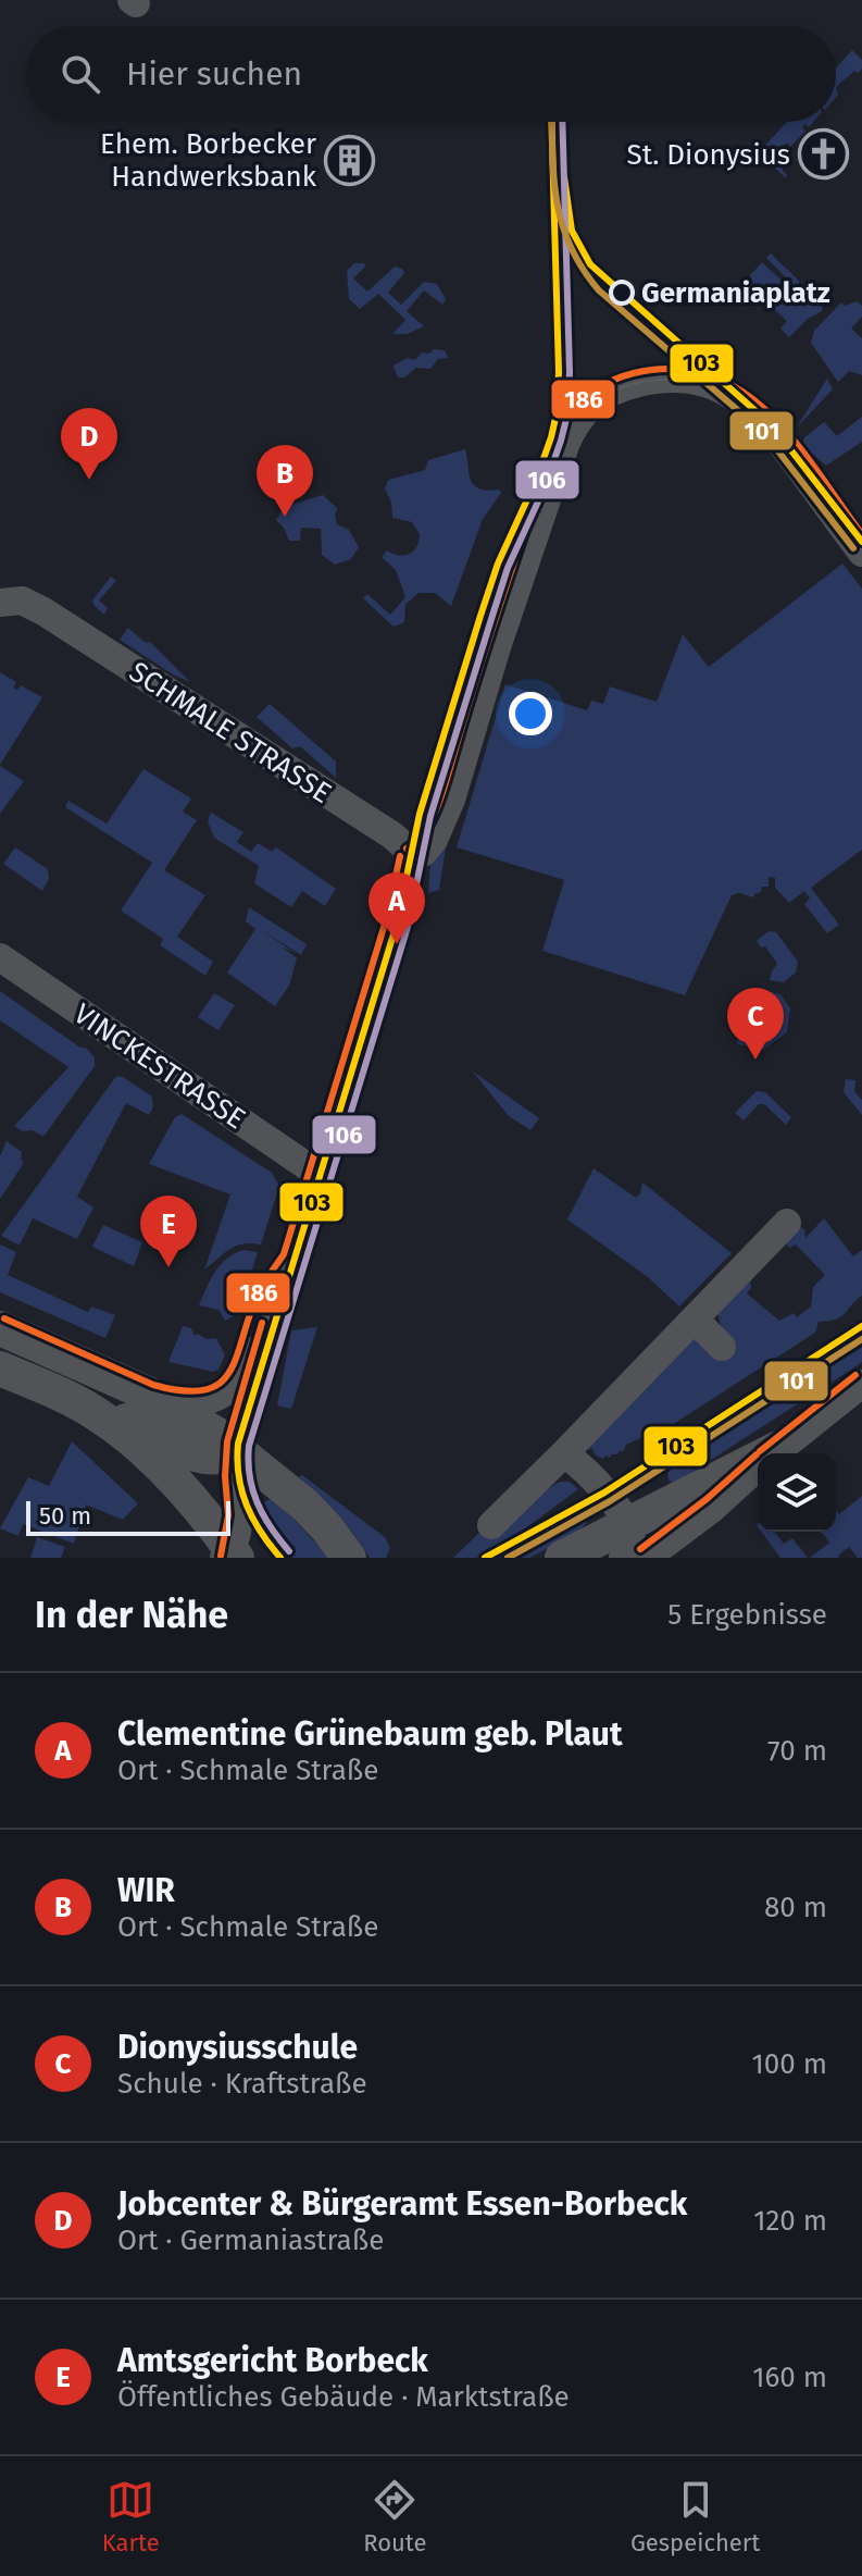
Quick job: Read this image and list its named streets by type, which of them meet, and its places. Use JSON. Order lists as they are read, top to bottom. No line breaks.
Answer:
{"streets":{"street":["SCHMALE STRASSE","VINCKESTRASSE"]},"places":{"church":["St. Dionysius"],"building":["Ehem. Borbecker Handwerksbank"],"other":["Germaniaplatz"]},"lines":["transit line 103","transit line 106","transit line 101","transit line 186"],"scale_bar":"50 m","page":{"search":"Hier suchen","pins":["D","B","A","C","E"],"scale":"50 m","heading":["In der Nähe","5 Ergebnisse"],"list":[{"mark":"A","name":"Clementine Grünebaum geb. Plaut","note":"Ort · Schmale Straße","value":"70 m"},{"mark":"B","name":"WIR","note":"Ort · Schmale Straße","value":"80 m"},{"mark":"C","name":"Dionysiusschule","note":"Schule · Kraftstraße","value":"100 m"},{"mark":"D","name":"Jobcenter & Bürgeramt Essen-Borbeck","note":"Ort · Germaniastraße","value":"120 m"},{"mark":"E","name":"Amtsgericht Borbeck","note":"Öffentliches Gebäude · Marktstraße","value":"160 m"}],"nav":["Karte","Route","Gespeichert"]}}
